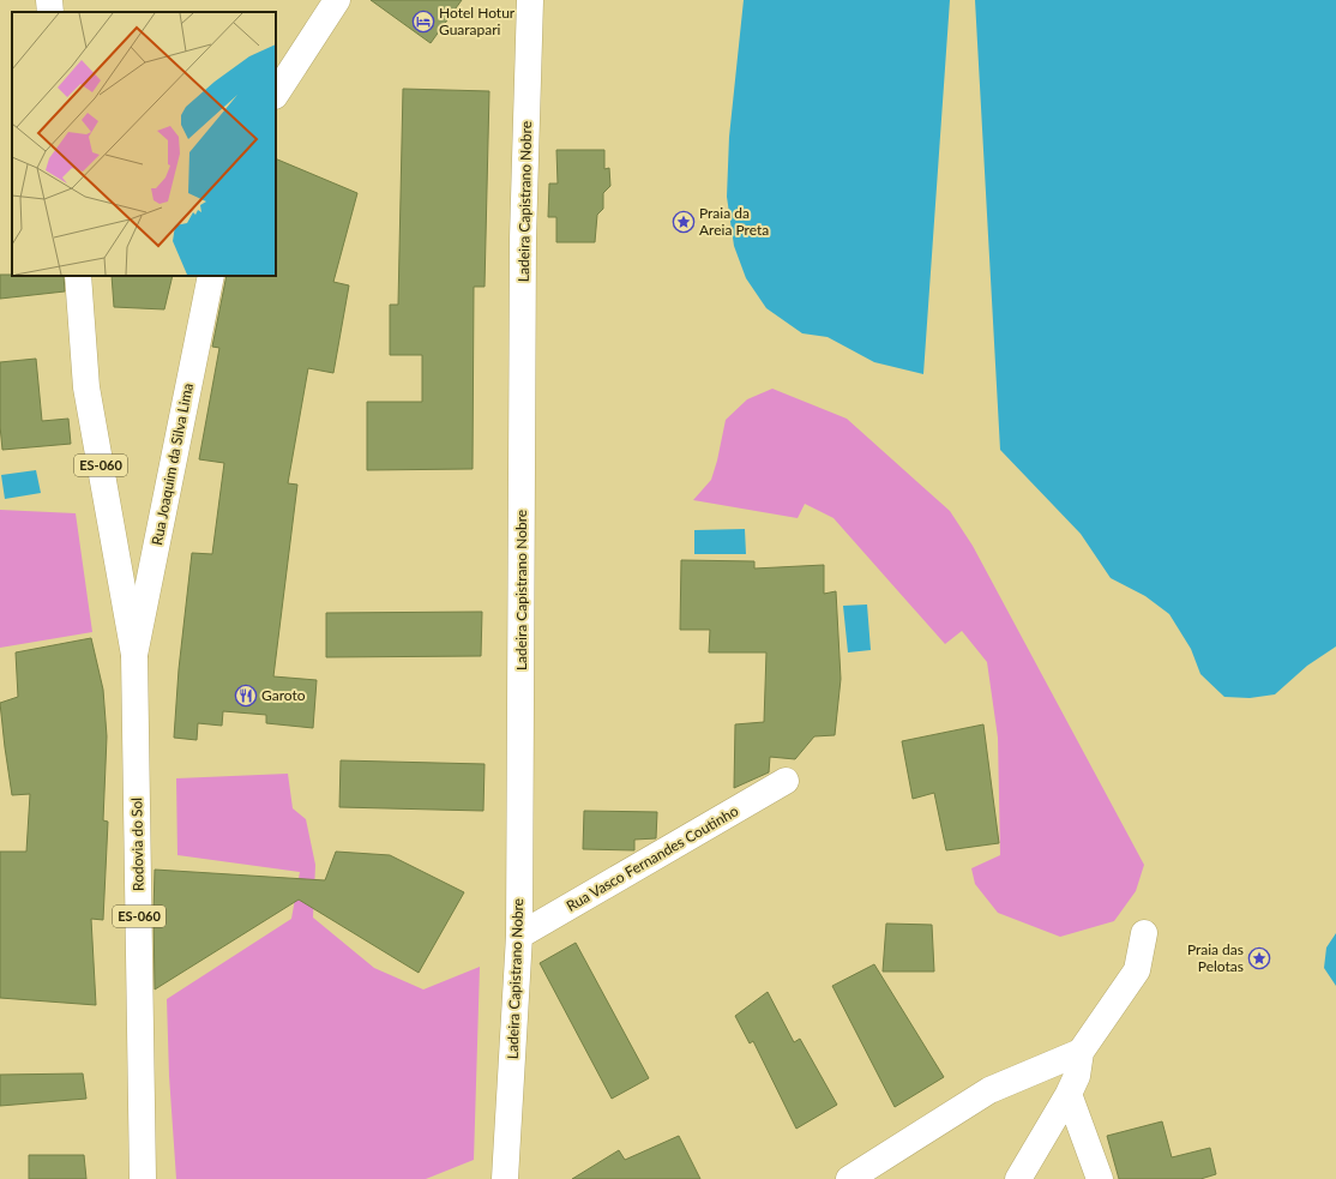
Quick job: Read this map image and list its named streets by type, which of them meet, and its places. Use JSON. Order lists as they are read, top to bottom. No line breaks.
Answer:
{"streets":{"street":["Ladeira Capistrano Nobre","Rua Joaquim da Silva Lima","ES-060","Rodovia do Sol","Rua Vasco Fernandes Coutinho"]},"crossings":[["Ladeira Capistrano Nobre","Rua Vasco Fernandes Coutinho"],["Rua Joaquim da Silva Lima","ES-060"],["Rua Joaquim da Silva Lima","Rodovia do Sol"],["ES-060","Rodovia do Sol"]],"places":{"hotel":["Hotel Hotur Guarapari"],"place":["Praia da Areia Preta","Praia das Pelotas"],"restaurant":["Garoto"]}}
